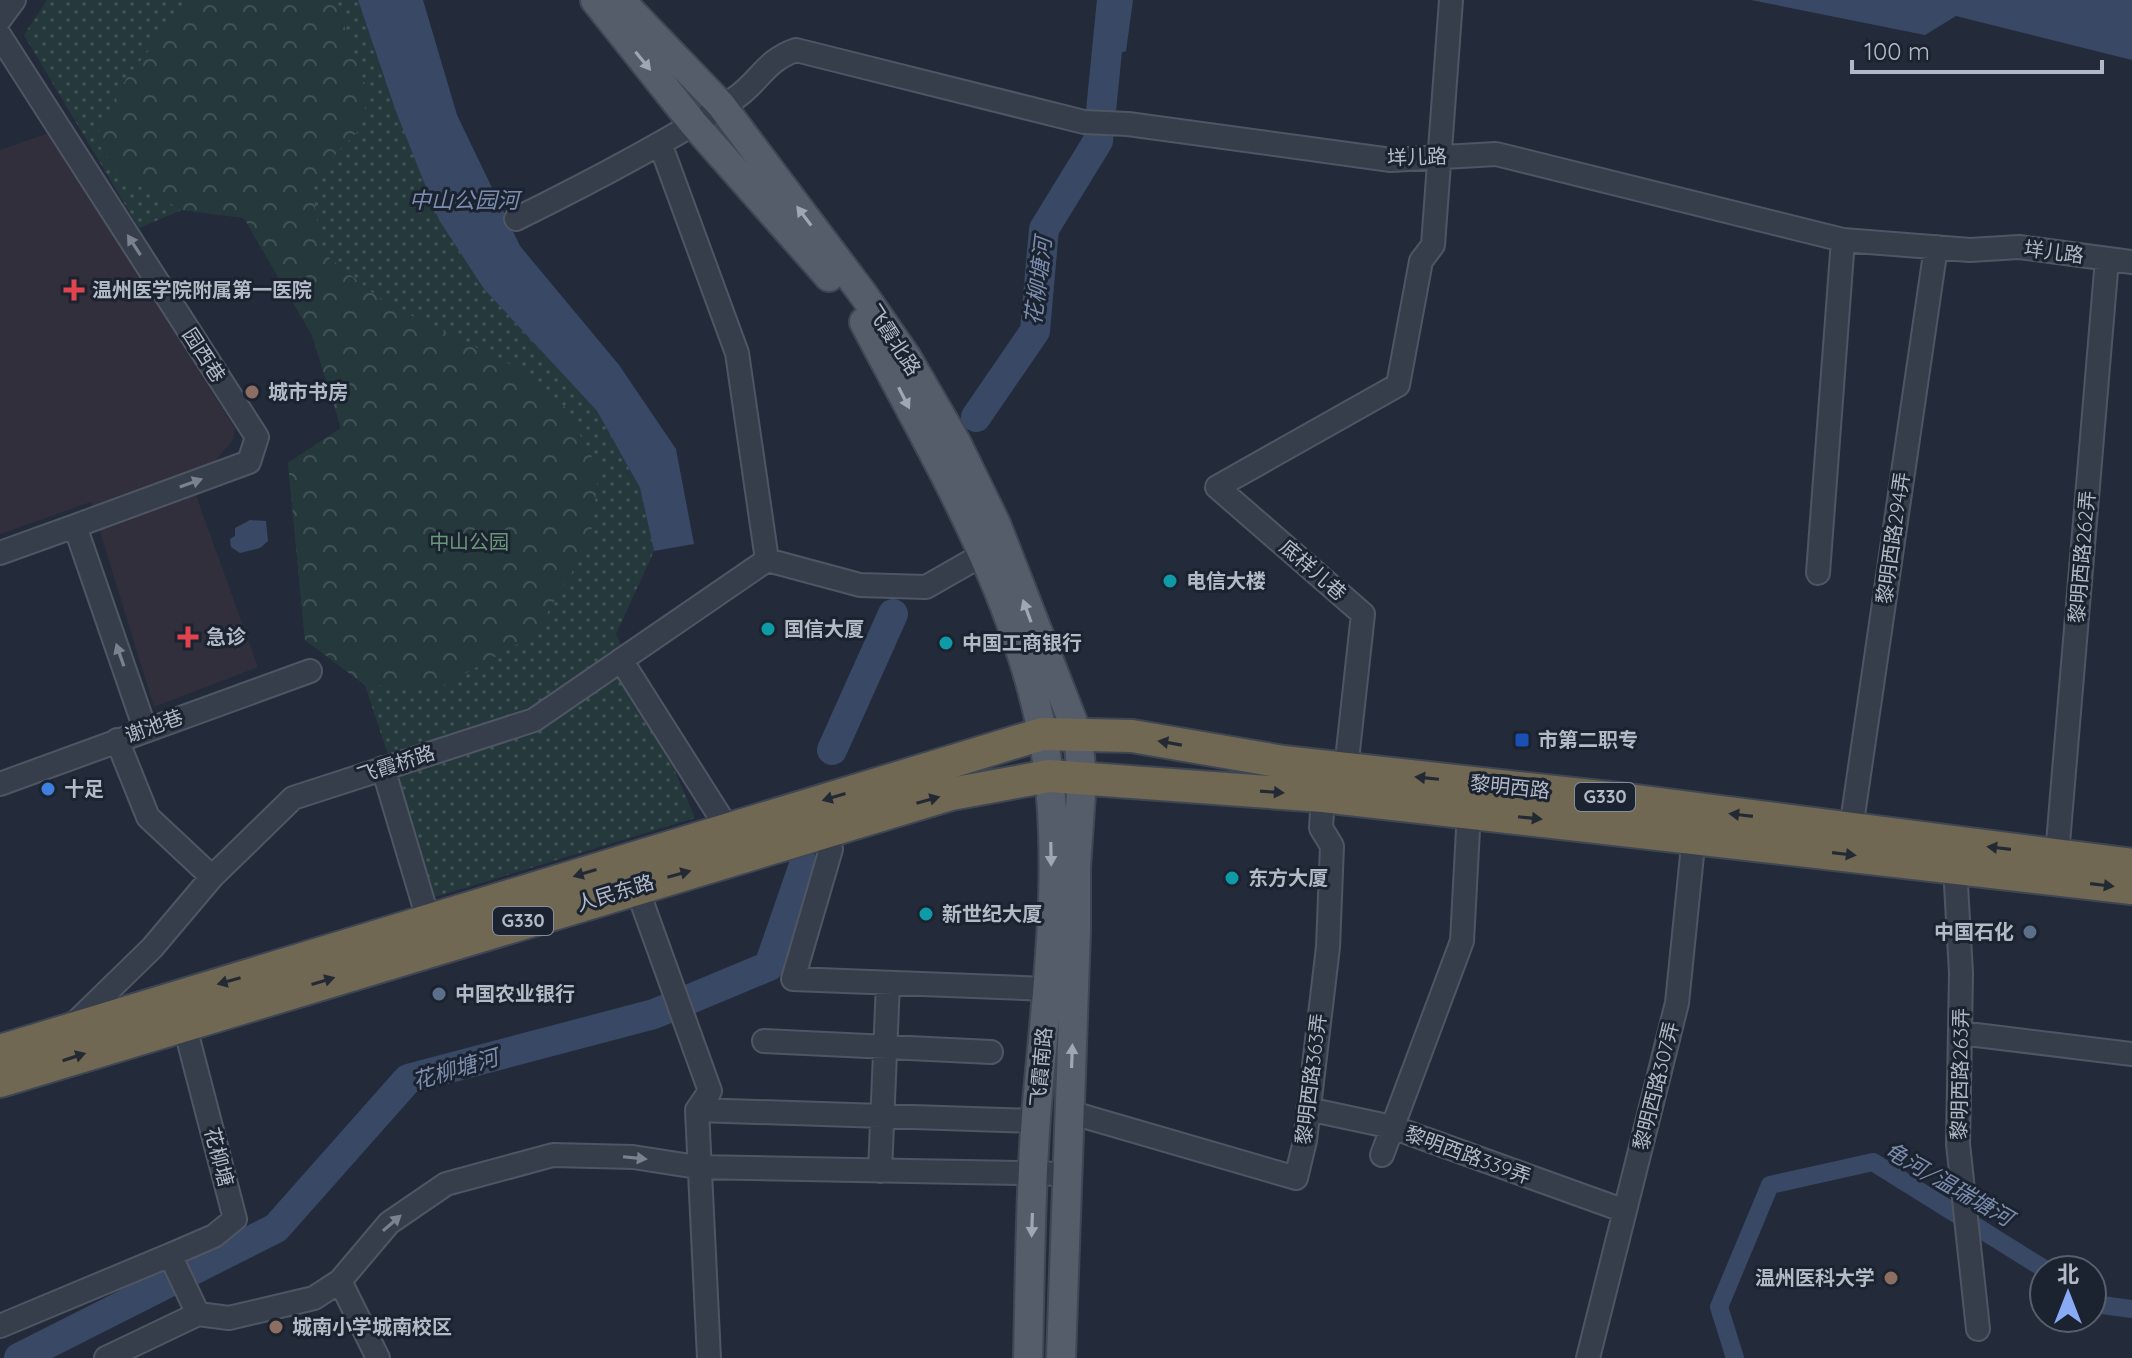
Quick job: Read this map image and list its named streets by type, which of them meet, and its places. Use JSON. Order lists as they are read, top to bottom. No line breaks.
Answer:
{"streets":{"highway":["黎明西路","G330","人民东路"],"main road":["飞霞北路","飞霞南路"],"street":["垟儿路","园西巷","黎明西路294弄","黎明西路262弄","底样儿巷","谢池巷","飞霞桥路","黎明西路263弄","黎明西路363弄","黎明西路307弄","黎明西路339弄","花柳塘"]},"crossings":[["垟儿路","飞霞北路"],["垟儿路","黎明西路294弄"],["垟儿路","黎明西路262弄"],["垟儿路","底样儿巷"],["飞霞北路","黎明西路"],["飞霞北路","G330"],["飞霞北路","人民东路"],["飞霞北路","飞霞南路"],["黎明西路294弄","黎明西路"],["黎明西路262弄","黎明西路"],["底样儿巷","黎明西路"],["飞霞桥路","人民东路"],["黎明西路","G330"],["黎明西路","飞霞南路"],["黎明西路","黎明西路263弄"],["黎明西路","黎明西路363弄"],["黎明西路","黎明西路307弄"],["G330","人民东路"],["G330","飞霞南路"],["人民东路","飞霞南路"],["人民东路","花柳塘"],["飞霞南路","黎明西路363弄"],["黎明西路363弄","黎明西路339弄"],["黎明西路307弄","黎明西路339弄"]],"water":["中山公园河","花柳塘河","龟河/温瑞塘河"],"parks":["中山公园"],"places":{"health":["温州医学院附属第一医院","急诊"],"other":["城市书房","电信大楼","国信大厦","中国工商银行","十足","东方大厦","新世纪大厦","中国石化","中国农业银行","温州医科大学","城南小学城南校区"],"transit":["市第二职专"]},"scale_bar":"100 m","north":"top"}
